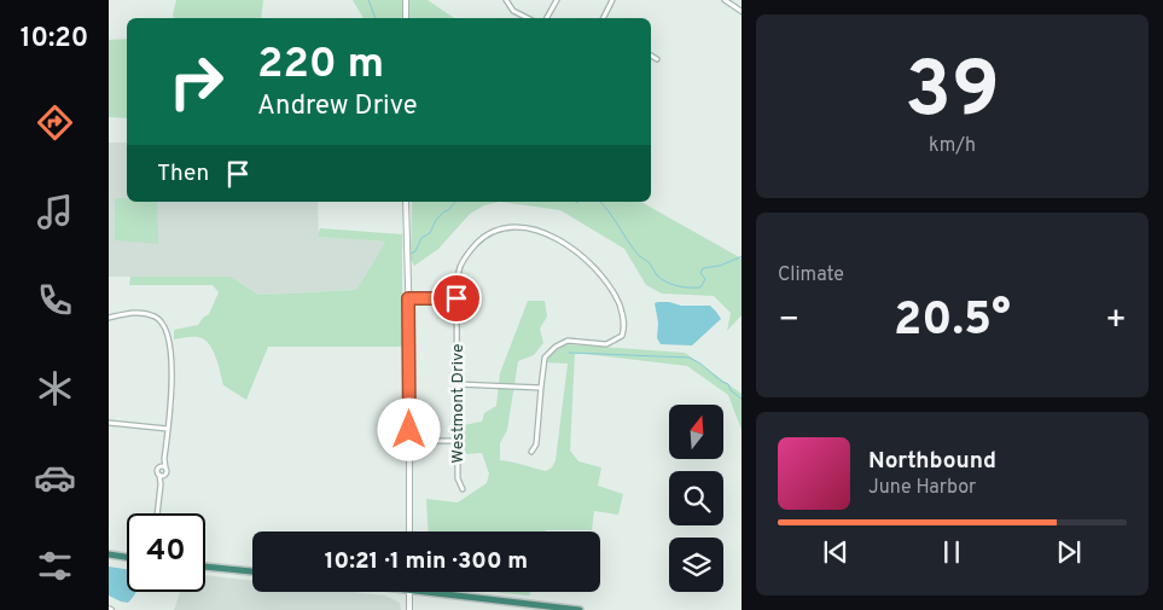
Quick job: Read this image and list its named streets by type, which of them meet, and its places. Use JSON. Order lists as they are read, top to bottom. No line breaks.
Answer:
{"streets":{"street":["Westmont Drive"]},"north":"top","page":{"tabs":"10:20","tile":[["39","km/h"],"Climate"],"turn":["220 m","Andrew Drive"],"then":"Then","heat":["−","20.5°","+"],"song":["Northbound","June Harbor"],"limit":"40","trip":"10:21 · 1 min · 300 m"}}
